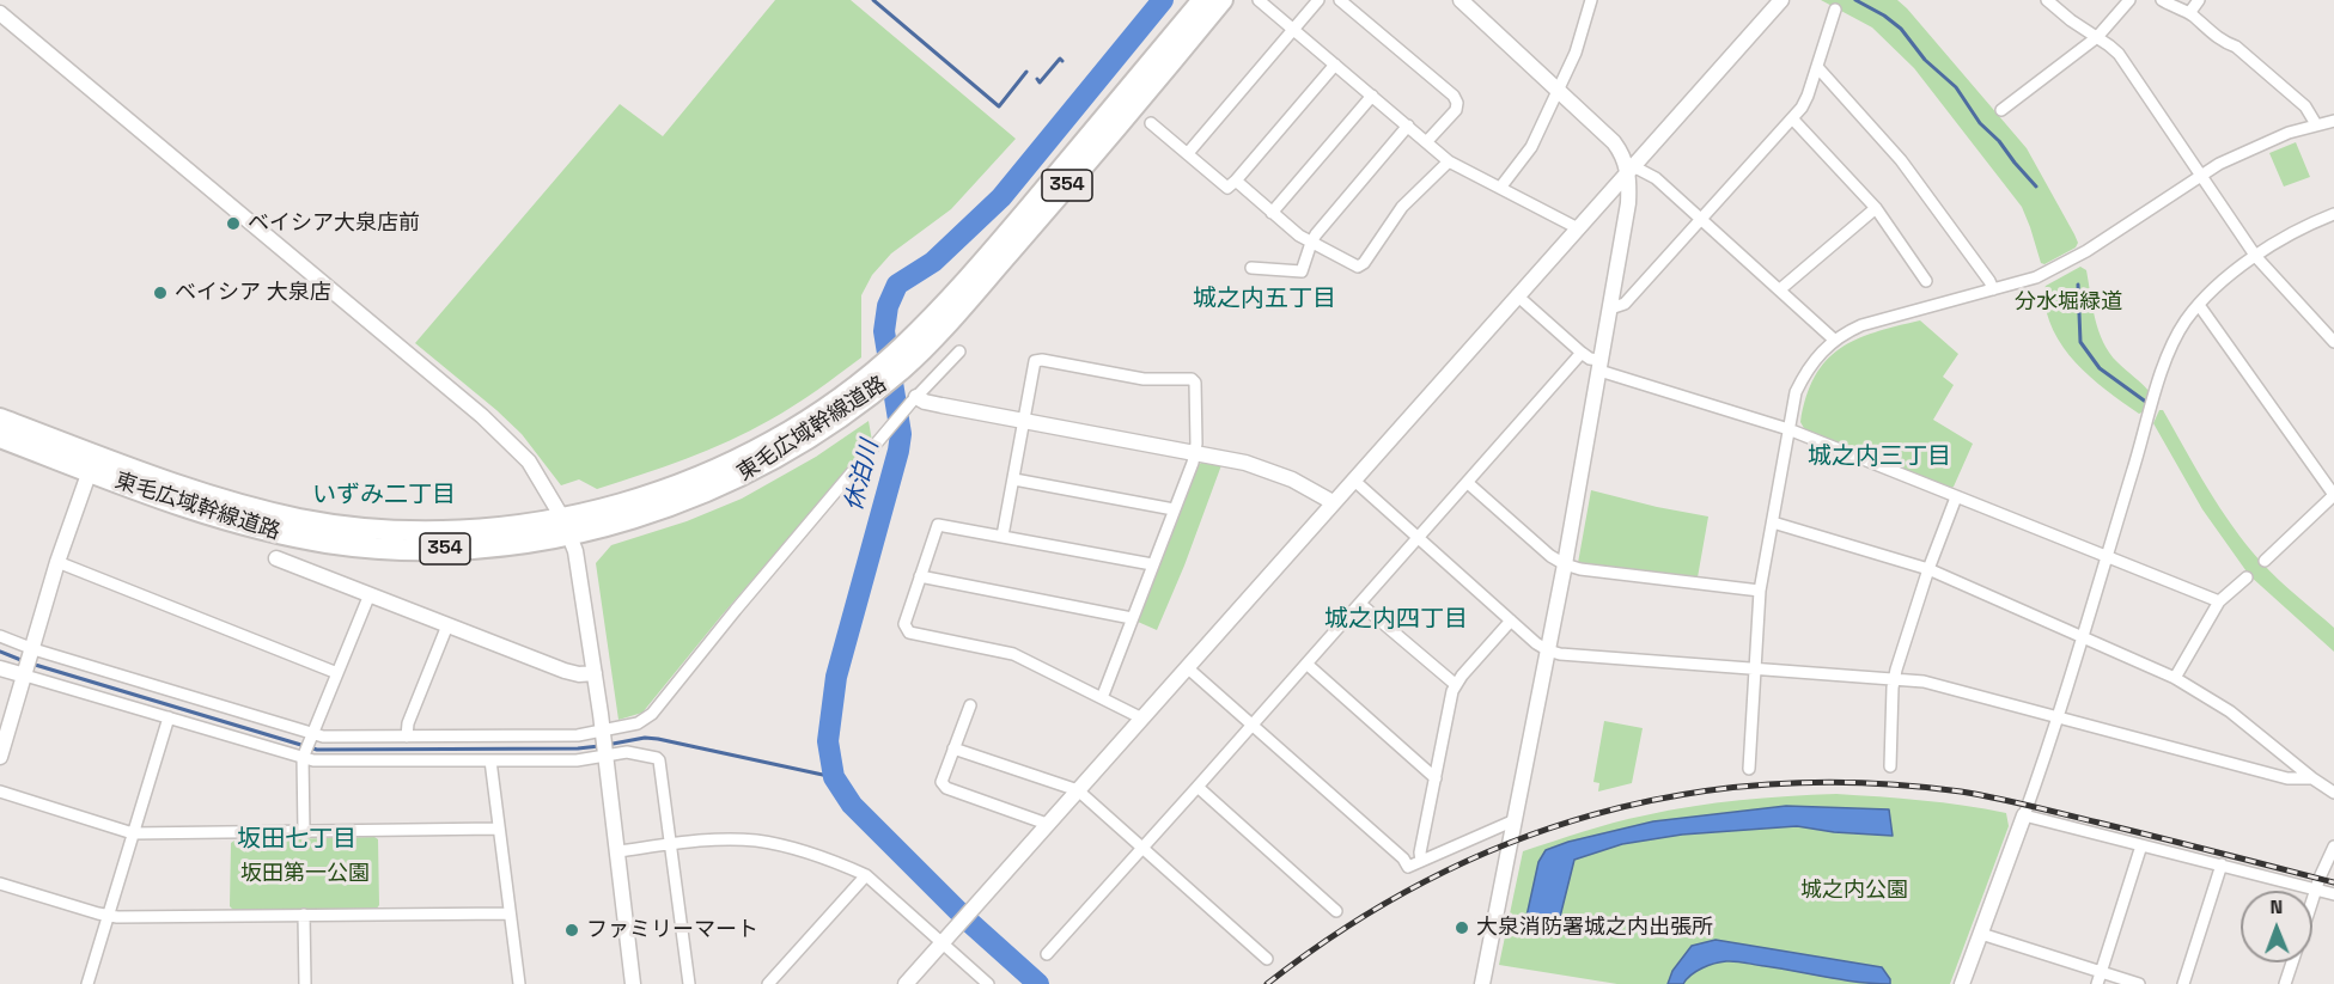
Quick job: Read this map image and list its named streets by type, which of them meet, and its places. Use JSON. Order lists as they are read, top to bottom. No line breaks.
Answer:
{"streets":{"highway":["354","東毛広域幹線道路"]},"districts":["城之内五丁目","城之内三丁目","いずみ二丁目","城之内四丁目","坂田七丁目"],"water":["休泊川"],"parks":["分水堀緑道","坂田第一公園","城之内公園"],"places":["ベイシア大泉店前","ベイシア 大泉店","大泉消防署城之内出張所","ファミリーマート"],"north":"top"}
